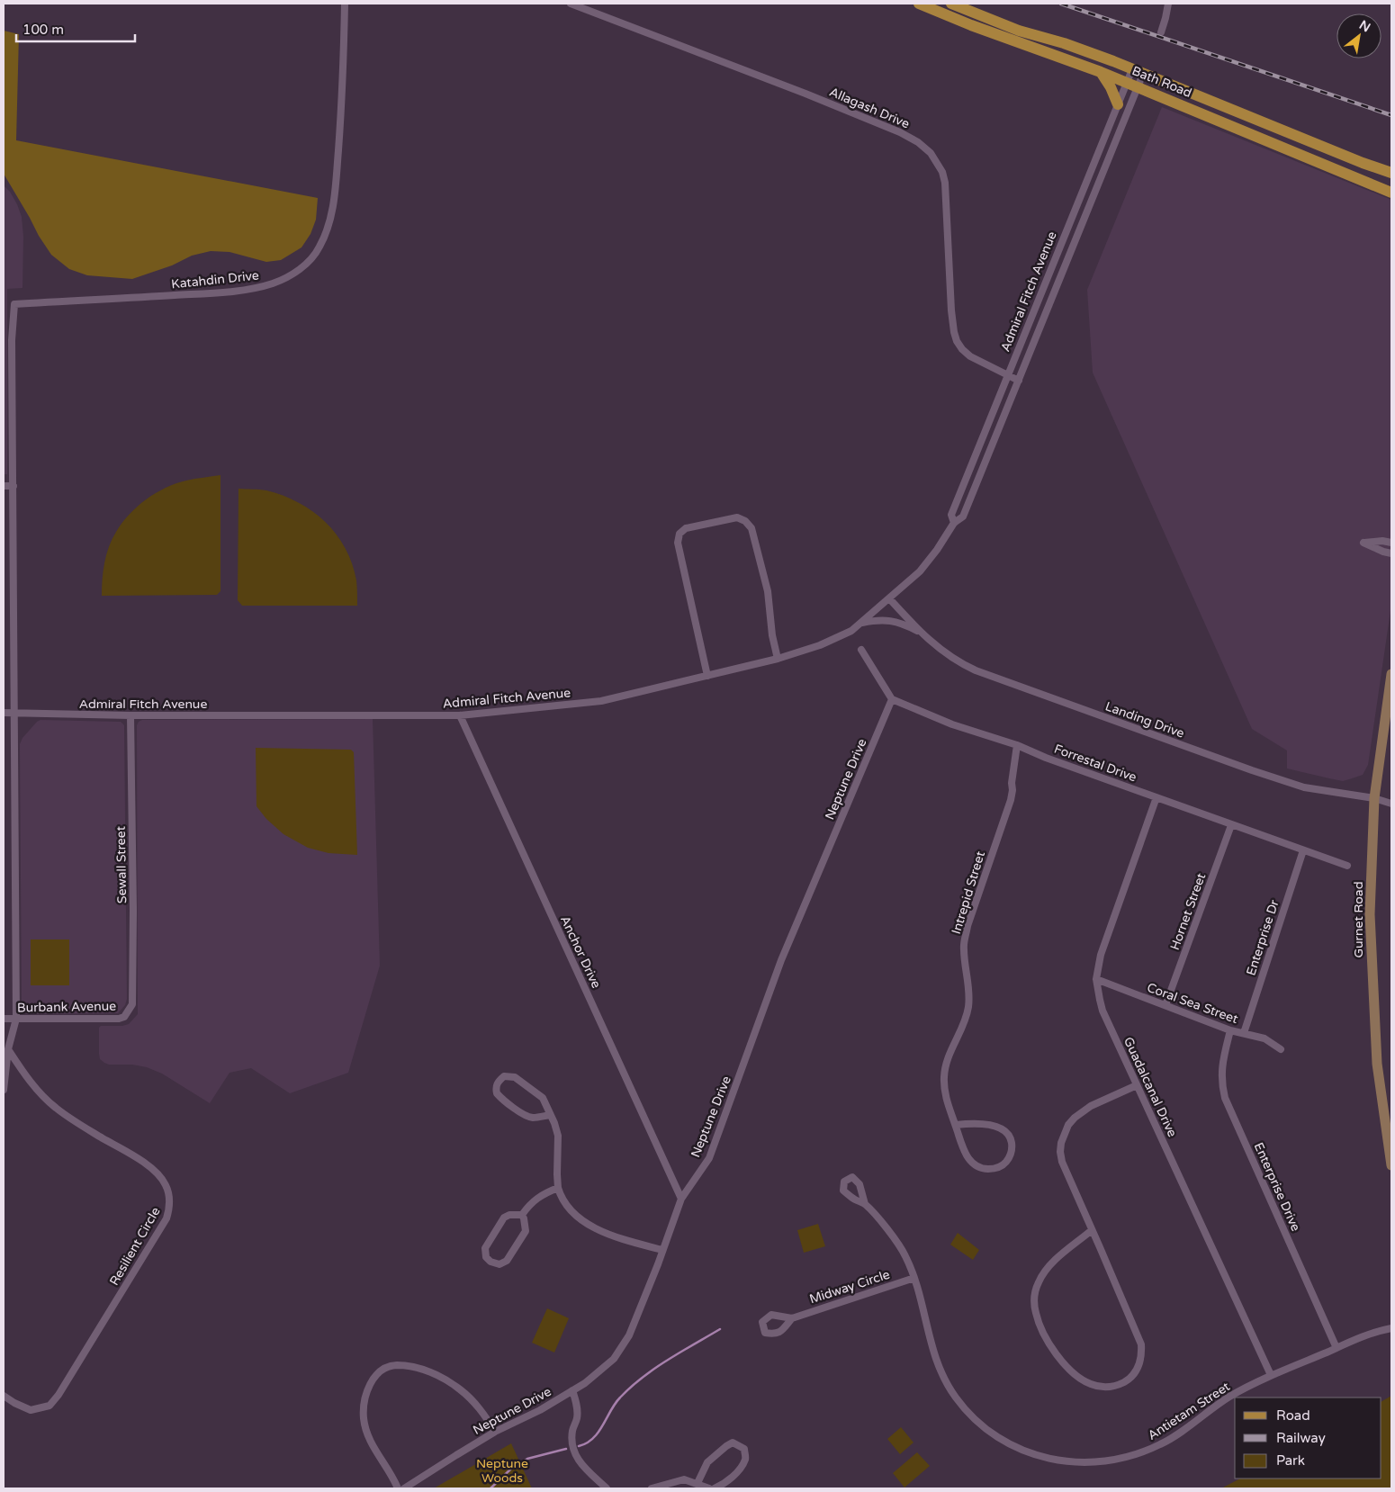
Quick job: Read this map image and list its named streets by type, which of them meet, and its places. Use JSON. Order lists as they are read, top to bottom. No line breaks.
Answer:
{"streets":{"main road":["Bath Road","Gurnet Road"],"street":["Allagash Drive","Katahdin Drive","Admiral Fitch Avenue","Landing Drive","Forrestal Drive","Neptune Drive","Sewall Street","Intrepid Street","Hornet Street","Enterprise Dr","Anchor Drive","Coral Sea Street","Burbank Avenue","Guadalcanal Drive","Enterprise Drive","Resilient Circle","Midway Circle","Antietam Street"]},"crossings":[["Bath Road","Admiral Fitch Avenue"],["Allagash Drive","Admiral Fitch Avenue"],["Admiral Fitch Avenue","Landing Drive"],["Admiral Fitch Avenue","Sewall Street"],["Admiral Fitch Avenue","Anchor Drive"],["Landing Drive","Gurnet Road"],["Forrestal Drive","Neptune Drive"],["Forrestal Drive","Intrepid Street"],["Forrestal Drive","Hornet Street"],["Forrestal Drive","Enterprise Dr"],["Forrestal Drive","Guadalcanal Drive"],["Neptune Drive","Anchor Drive"],["Sewall Street","Burbank Avenue"],["Hornet Street","Coral Sea Street"],["Enterprise Dr","Coral Sea Street"],["Coral Sea Street","Guadalcanal Drive"],["Coral Sea Street","Enterprise Drive"],["Guadalcanal Drive","Antietam Street"],["Enterprise Drive","Antietam Street"],["Midway Circle","Antietam Street"]],"parks":["Neptune Woods"],"legend":["Road","Railway","Park"],"scale_bar":"100 m","north":"top right"}
